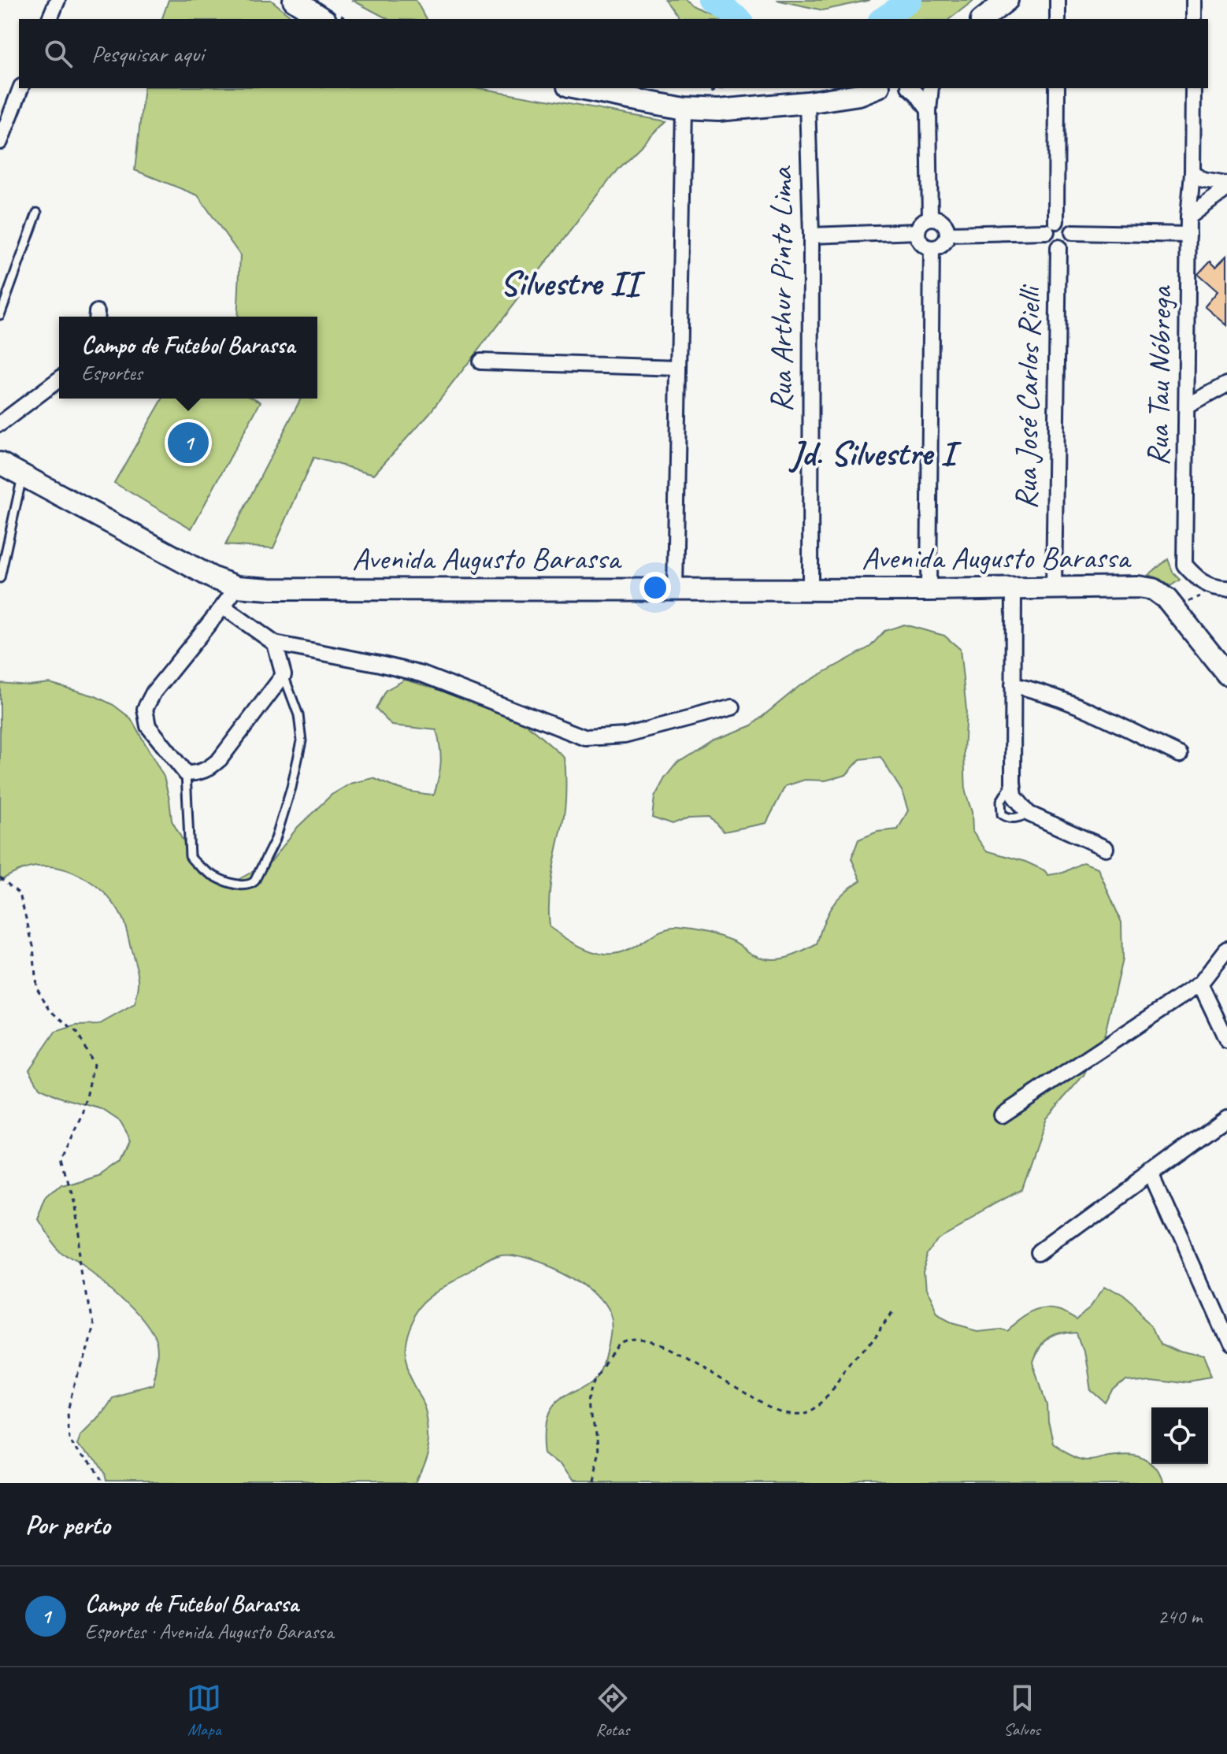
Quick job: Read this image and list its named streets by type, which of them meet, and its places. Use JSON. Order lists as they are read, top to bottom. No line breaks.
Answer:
{"streets":{"street":["Rua Arthur Pinto Lima","Rua Tau Nóbrega","Rua José Carlos Rielli","Avenida Augusto Barassa"]},"crossings":[["Rua Arthur Pinto Lima","Avenida Augusto Barassa"],["Rua José Carlos Rielli","Avenida Augusto Barassa"]],"districts":["Silvestre II","Jd. Silvestre I"],"page":{"search":"Pesquisar aqui","popup":["Campo de Futebol Barassa","Esportes"],"pins":"1","heading":"Por perto","list":[{"mark":"1","name":"Campo de Futebol Barassa","note":"Esportes · Avenida Augusto Barassa","value":"240 m"}],"nav":["Mapa","Rotas","Salvos"]}}
